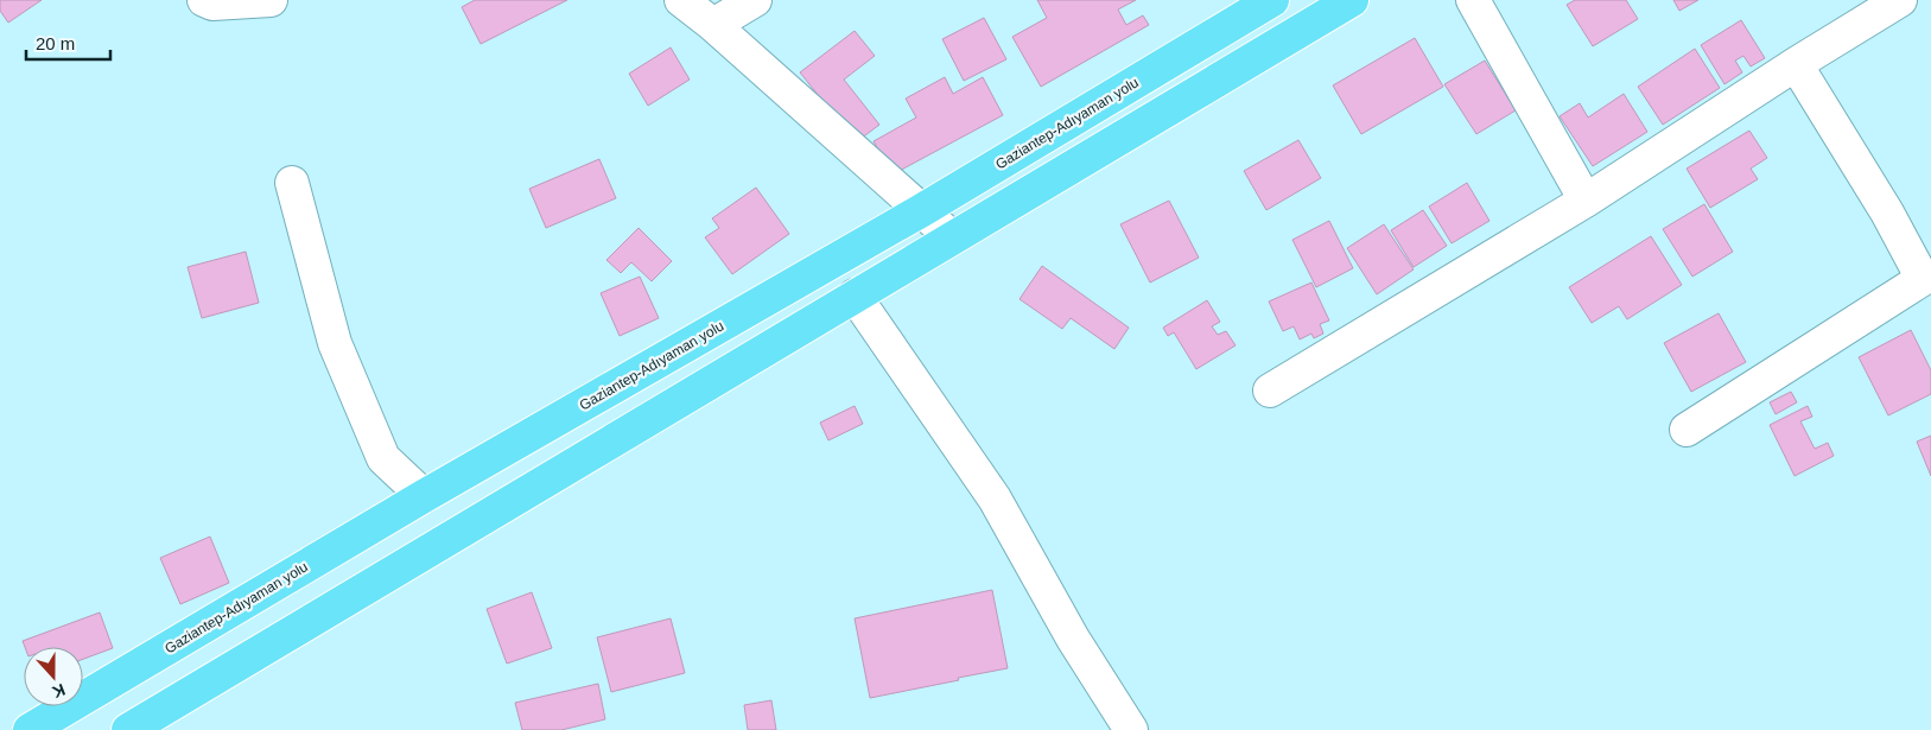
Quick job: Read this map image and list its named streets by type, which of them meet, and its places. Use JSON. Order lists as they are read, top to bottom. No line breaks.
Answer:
{"streets":{"highway":["Gaziantep-Adıyaman yolu"]},"scale_bar":"20 m","north":"bottom"}
